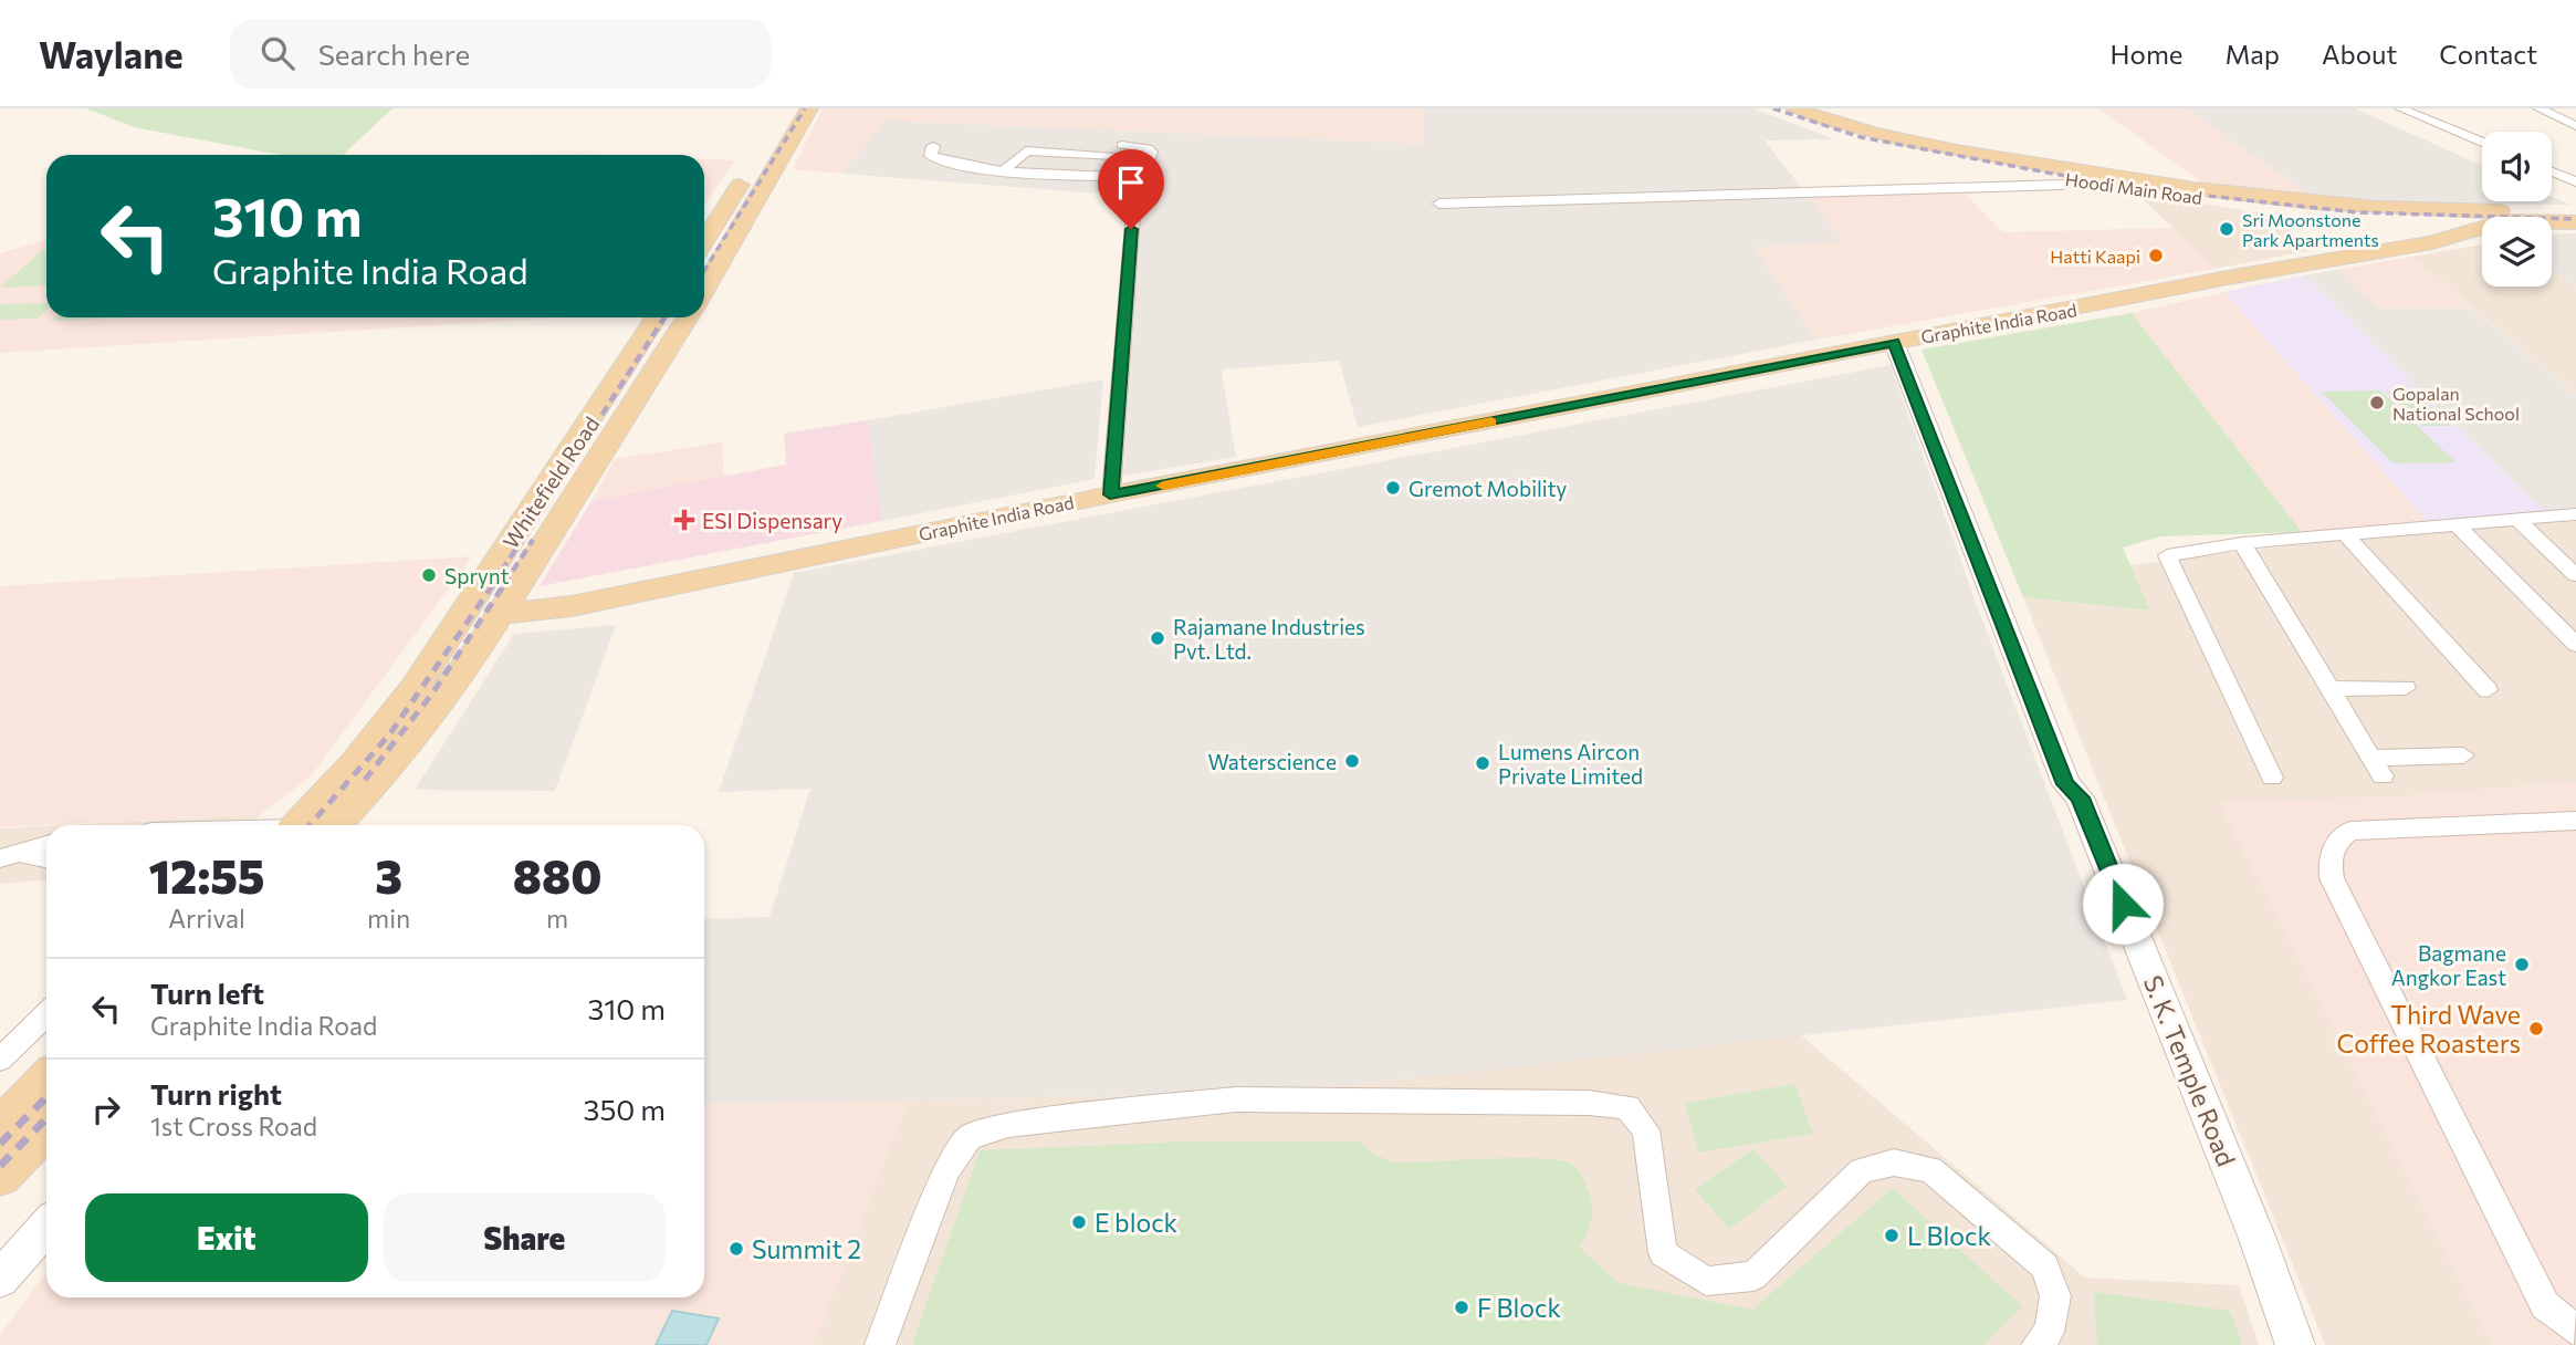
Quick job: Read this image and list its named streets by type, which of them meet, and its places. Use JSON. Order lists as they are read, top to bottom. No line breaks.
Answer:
{"streets":{"main road":["Hoodi Main Road","Graphite India Road","Whitefield Road"],"street":["S. K. Temple Road"]},"crossings":[["Graphite India Road","Whitefield Road"],["Graphite India Road","S. K. Temple Road"]],"places":{"other":["Sri Moonstone Park Apartments","Hatti Kaapi","Gopalan National School","Gremot Mobility","Sprynt","Rajamane Industries Pvt. Ltd.","Waterscience","Lumens Aircon Private Limited","Bagmane Angkor East","Third Wave Coffee Roasters","E block","L Block","Summit 2","F Block"],"health":["ESI Dispensary"]},"page":{"header":"Waylane","search":"Search here","nav":["Home","Map","About","Contact"],"turn":["310 m","Graphite India Road"],"eta":["12:55","Arrival","3","min","880","m"],"list":[{"name":"Turn left","note":"Graphite India Road","value":"310 m"},{"name":"Turn right","note":"1st Cross Road","value":"350 m"}],"buttons":["Exit","Share"]}}
